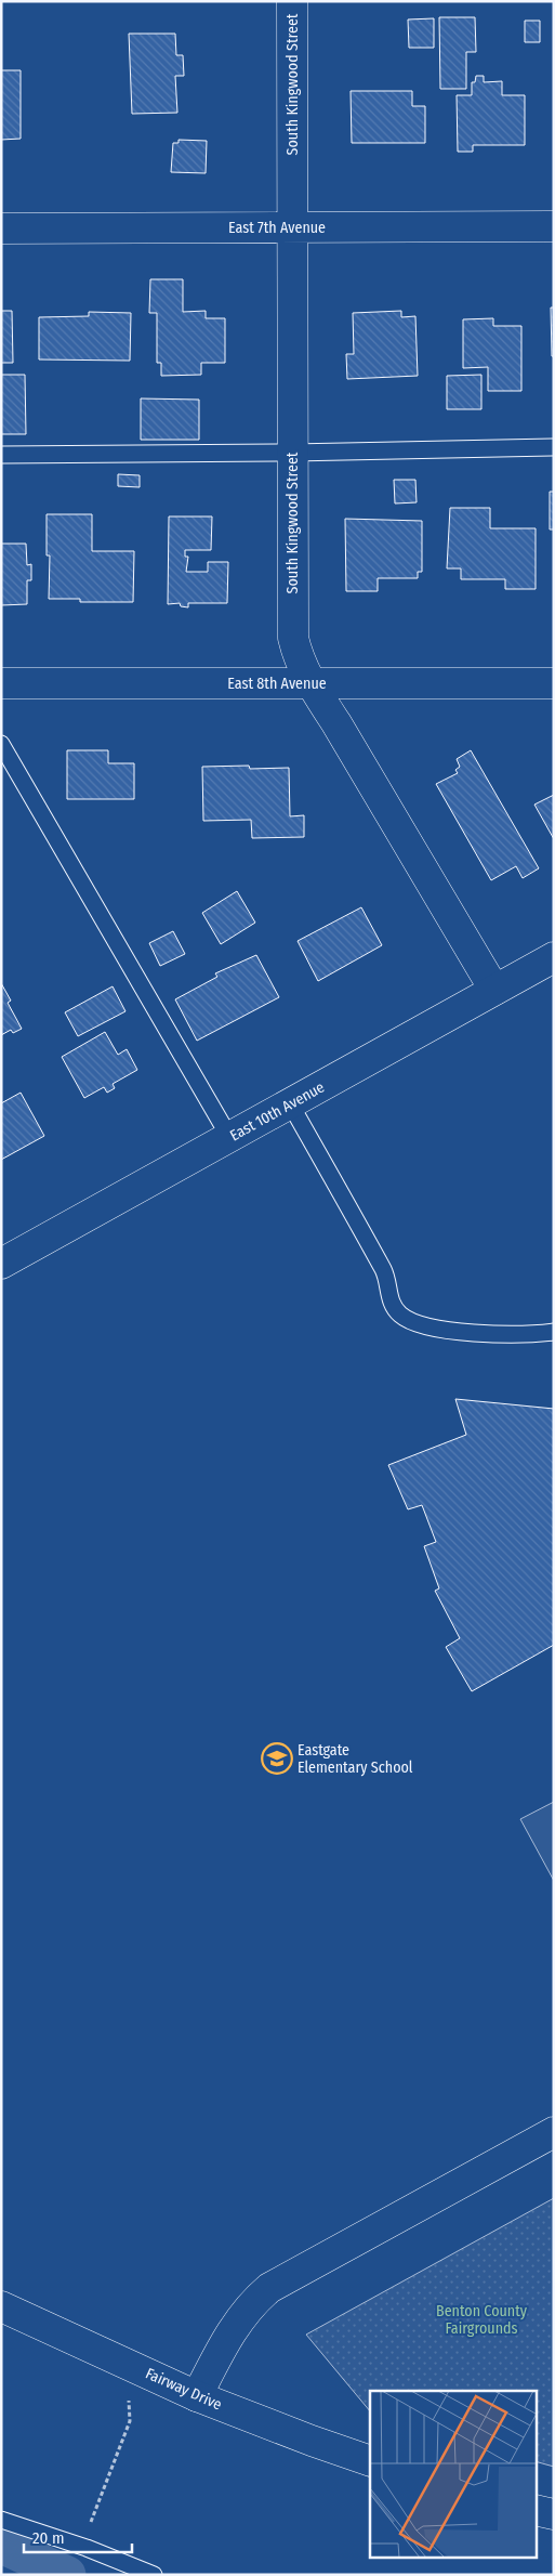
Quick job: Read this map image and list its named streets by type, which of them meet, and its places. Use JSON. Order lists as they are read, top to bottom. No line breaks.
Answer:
{"streets":{"street":["South Kingwood Street","East 7th Avenue","East 8th Avenue","East 10th Avenue","Fairway Drive"]},"crossings":[["South Kingwood Street","East 7th Avenue"],["South Kingwood Street","East 8th Avenue"],["South Kingwood Street","East 10th Avenue"]],"parks":["Benton County Fairgrounds"],"places":{"school or university":["Eastgate Elementary School"]},"scale_bar":"20 m"}
